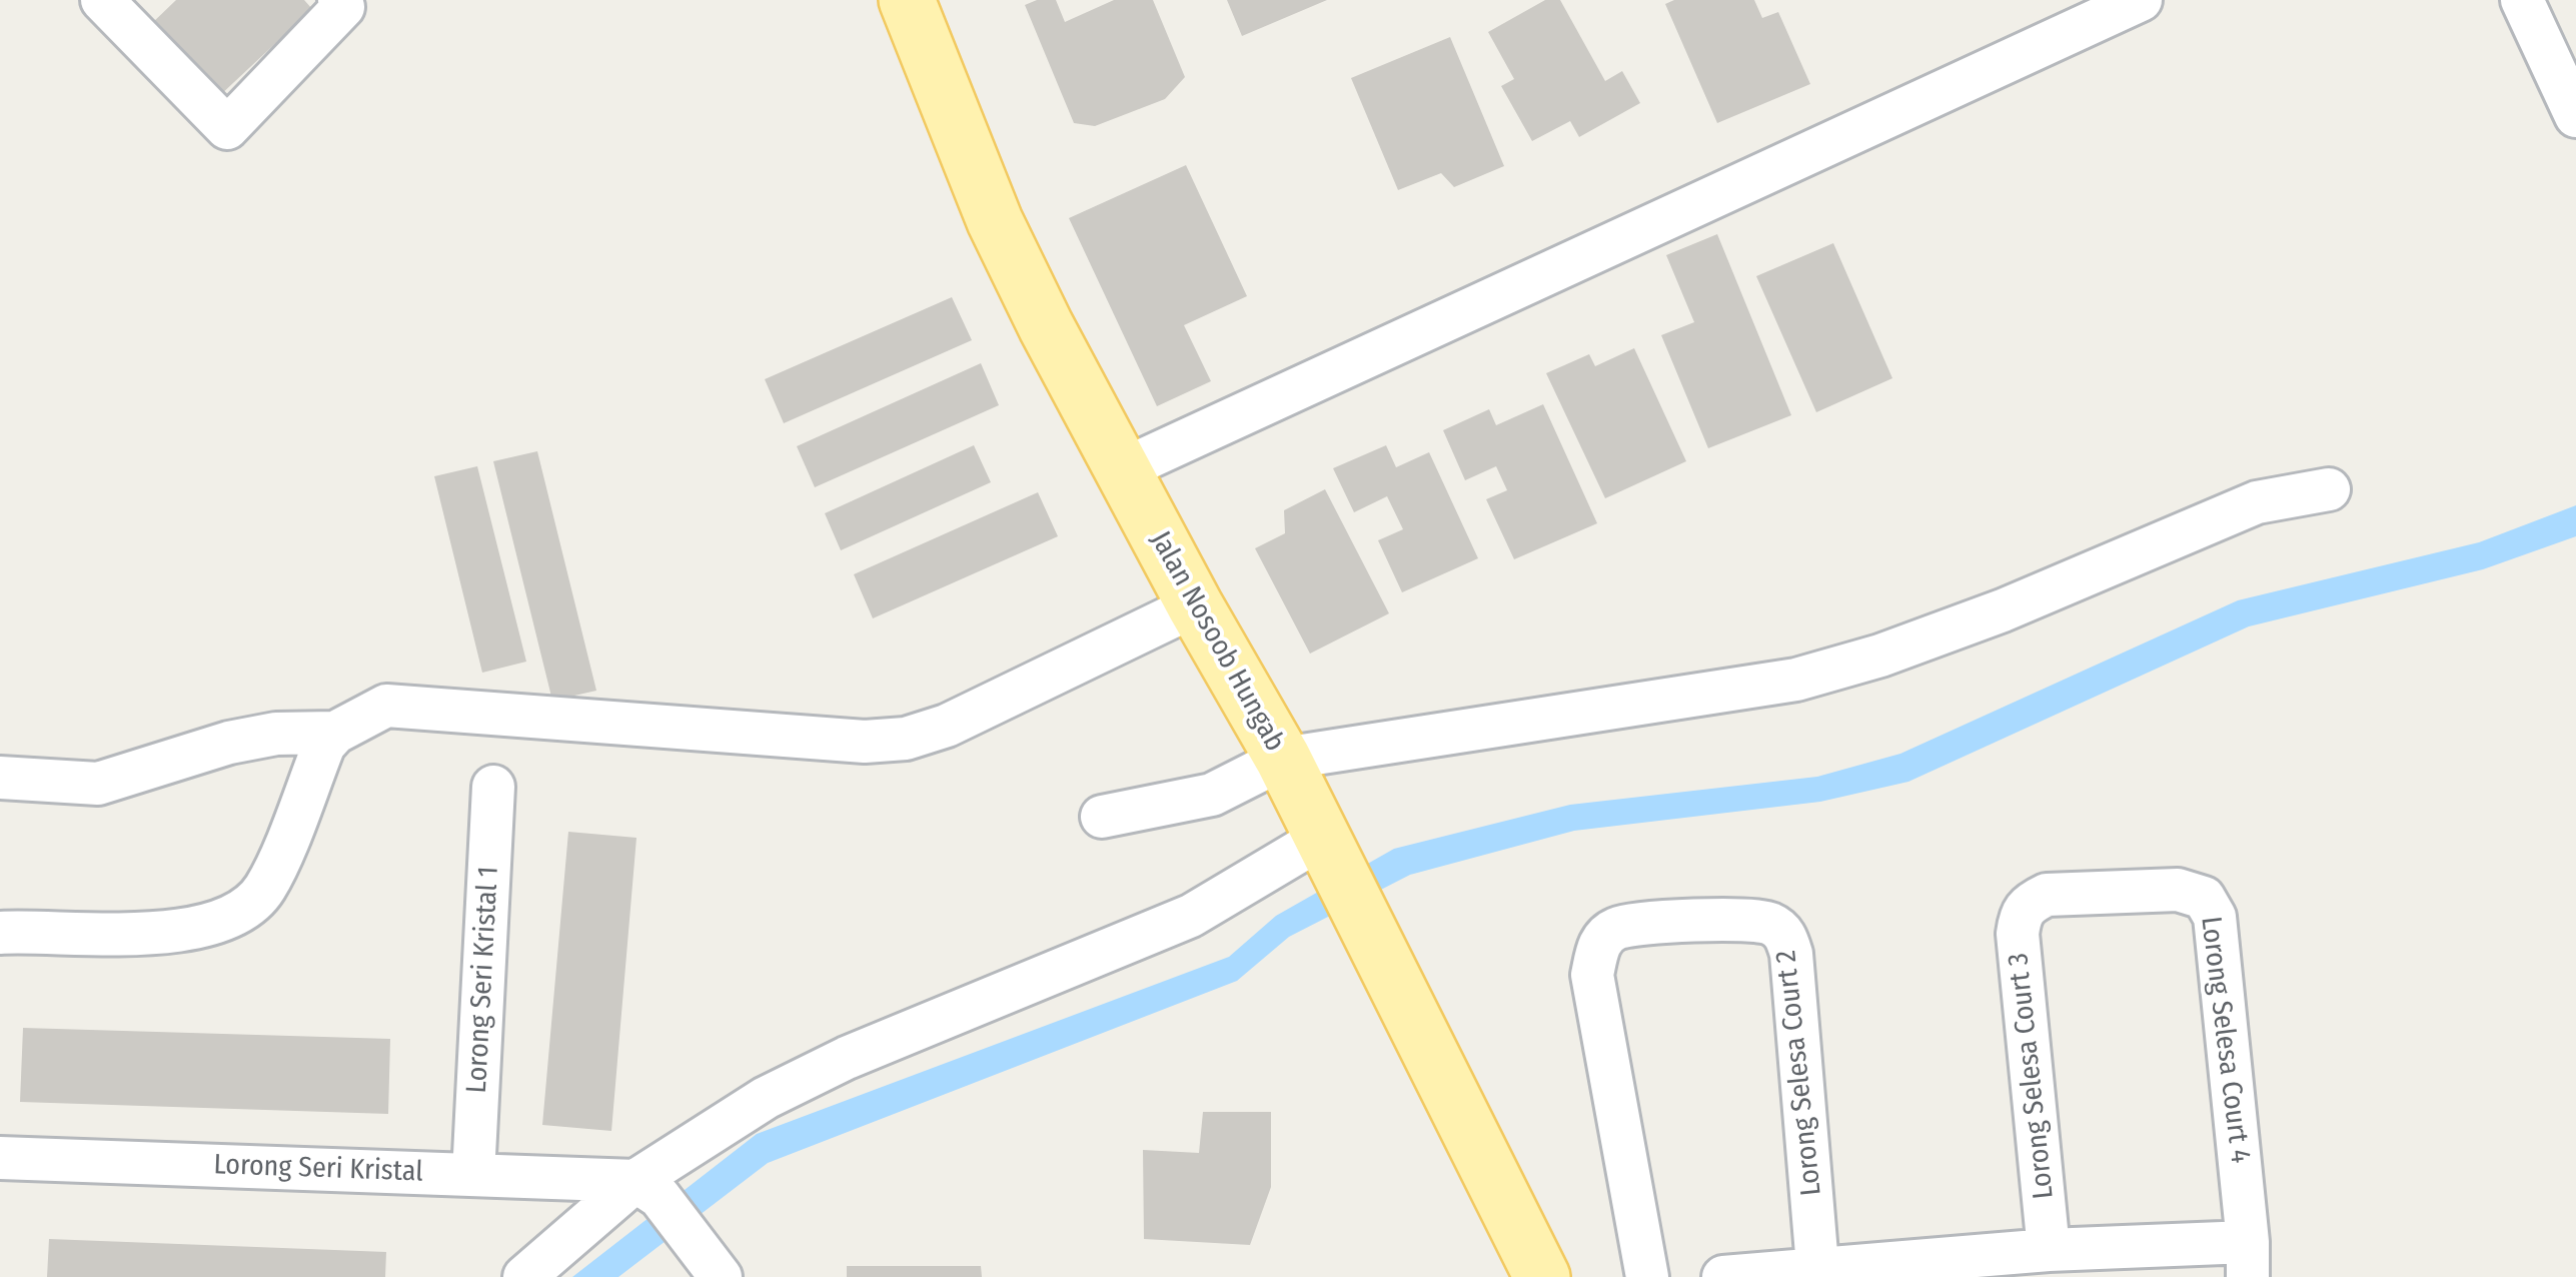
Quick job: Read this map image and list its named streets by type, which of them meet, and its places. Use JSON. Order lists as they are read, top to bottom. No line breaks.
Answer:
{"streets":{"main road":["Jalan Nosoob Hungab"],"street":["Lorong Seri Kristal 1","Lorong Selesa Court 4","Lorong Selesa Court 2","Lorong Selesa Court 3","Lorong Seri Kristal"]},"crossings":[["Lorong Seri Kristal 1","Lorong Seri Kristal"],["Lorong Selesa Court 4","Lorong Selesa Court 3"]]}
